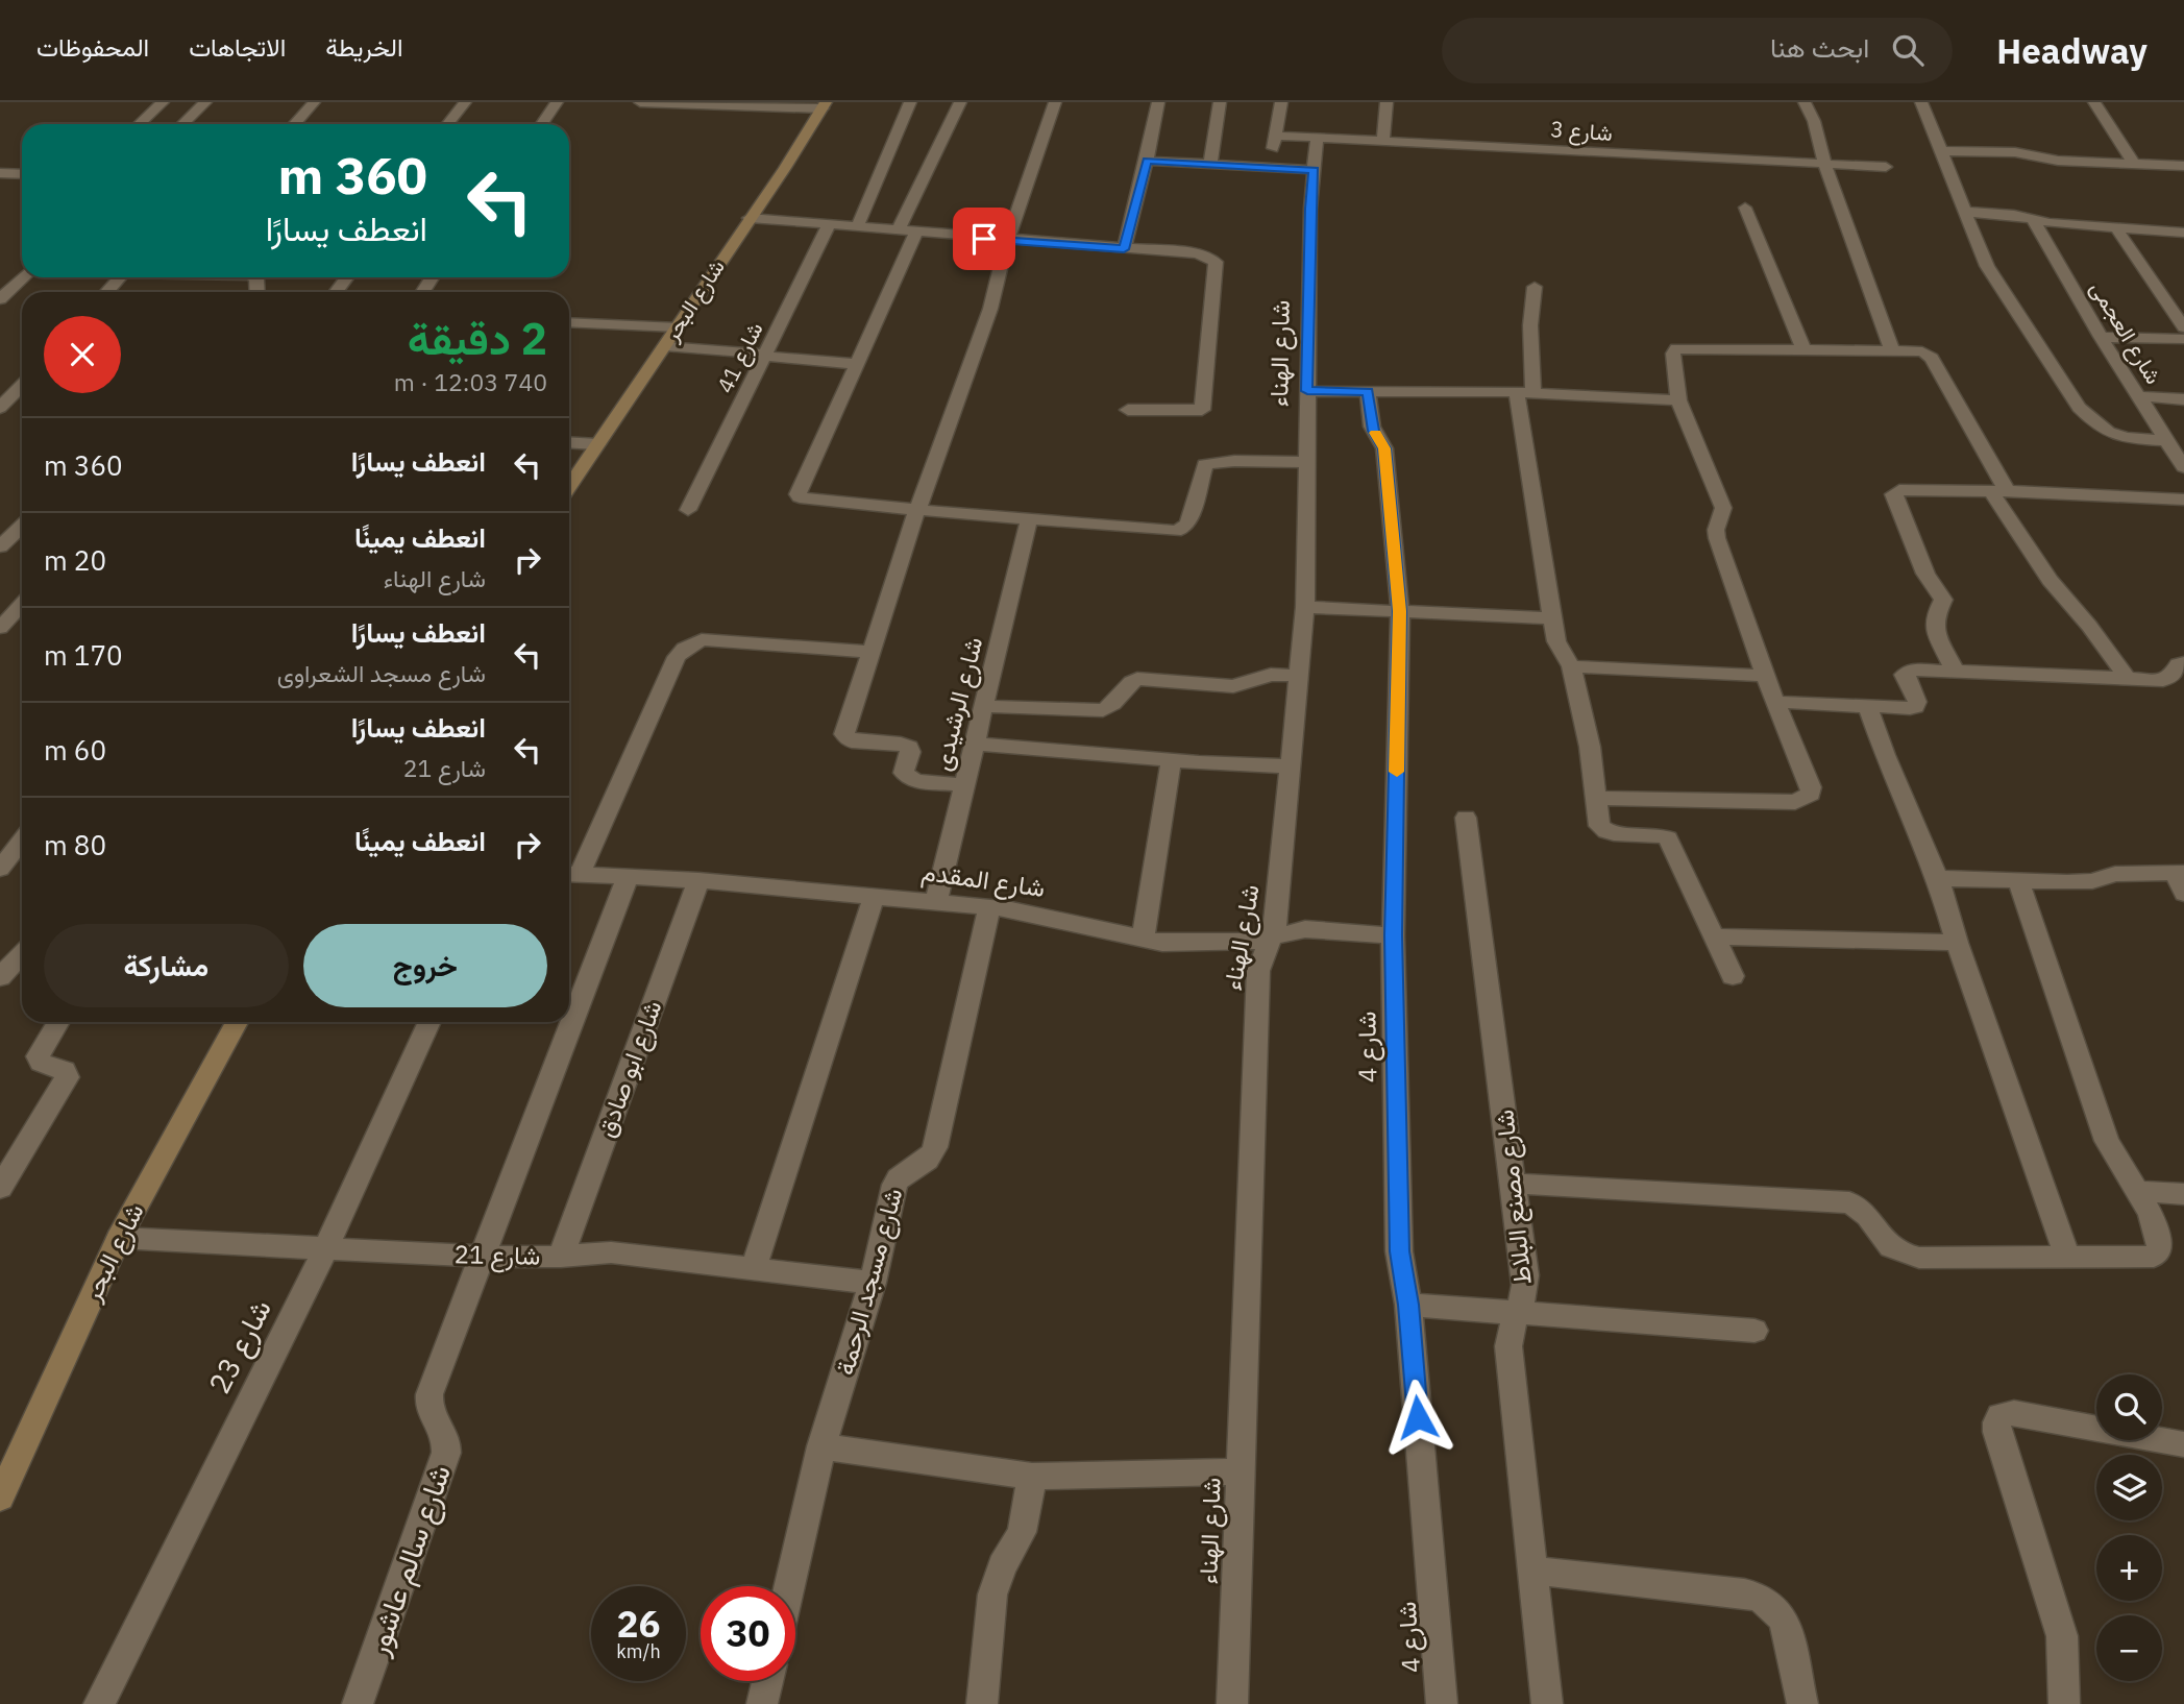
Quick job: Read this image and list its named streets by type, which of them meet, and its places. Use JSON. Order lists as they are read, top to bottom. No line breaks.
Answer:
{"streets":{"street":["شارع 3","شارع البحر","شارع العجمى","شارع الهناء","شارع 41","شارع الرشيدى","شارع المقدم","شارع 4","شارع ابو صادق","شارع مصنع البلاط","شارع 21","شارع مسجد الرحمة","شارع 23","شارع سالم عاشور"]},"crossings":[["شارع 3","شارع الهناء"],["شارع البحر","شارع 21"],["شارع الهناء","شارع المقدم"],["شارع الرشيدى","شارع المقدم"],["شارع المقدم","شارع 4"],["شارع المقدم","شارع ابو صادق"],["شارع المقدم","شارع مسجد الرحمة"],["شارع المقدم","شارع سالم عاشور"],["شارع ابو صادق","شارع 21"],["شارع 21","شارع مسجد الرحمة"],["شارع 21","شارع 23"],["شارع 21","شارع سالم عاشور"]],"page":{"header":"Headway","search":"ابحث هنا","nav":["الخريطة","الاتجاهات","المحفوظات"],"turn":["360 m","انعطف يسارًا"],"heading":["2 دقيقة","740 m · 12:03"],"list":[{"name":"انعطف يسارًا","value":"360 m"},{"name":"انعطف يمينًا","note":"شارع الهناء","value":"20 m"},{"name":"انعطف يسارًا","note":"شارع مسجد الشعراوى","value":"170 m"},{"name":"انعطف يسارًا","note":"شارع 21","value":"60 m"},{"name":"انعطف يمينًا","value":"80 m"}],"buttons":["خروج","مشاركة"],"map_buttons":["+","−"],"speed":"26 km/h","limit":"30"}}
